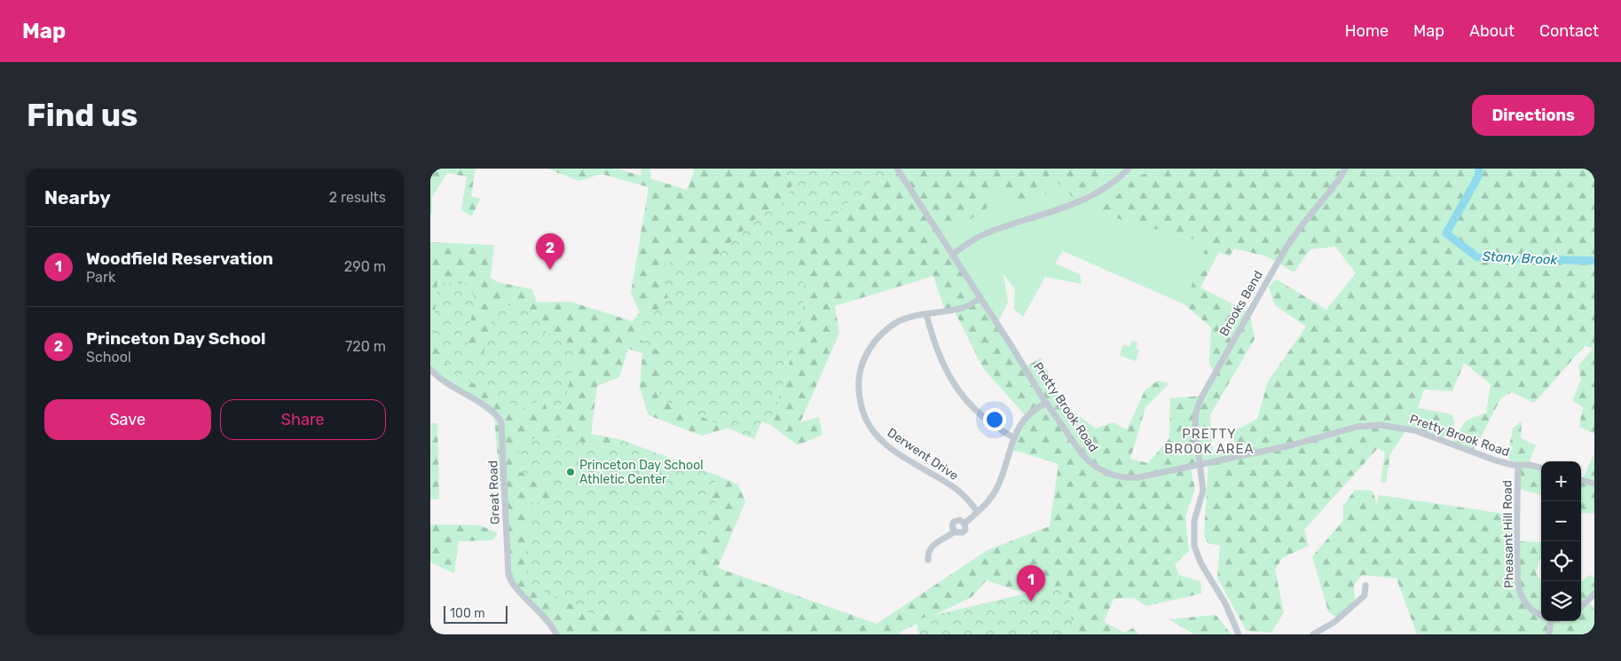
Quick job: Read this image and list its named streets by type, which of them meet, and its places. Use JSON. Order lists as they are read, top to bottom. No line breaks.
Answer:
{"streets":{"street":["Brooks Bend","Pretty Brook Road","Derwent Drive","Great Road","Pheasant Hill Road"]},"crossings":[["Brooks Bend","Pretty Brook Road"],["Pretty Brook Road","Derwent Drive"],["Pretty Brook Road","Pheasant Hill Road"]],"districts":["PRETTY BROOK AREA"],"water":["Stony Brook"],"places":["Princeton Day School Athletic Center"],"scale_bar":"100 m","page":{"header":"Map","nav":["Home","Map","About","Contact"],"buttons":["Directions",["Save","Share"]],"title":"Find us","heading":["Nearby","2 results"],"list":[{"mark":"1","name":"Woodfield Reservation","note":"Park","value":"290 m"},{"mark":"2","name":"Princeton Day School","note":"School","value":"720 m"}],"pins":["2","1"],"map_buttons":["+","−"],"scale":"100 m"}}
